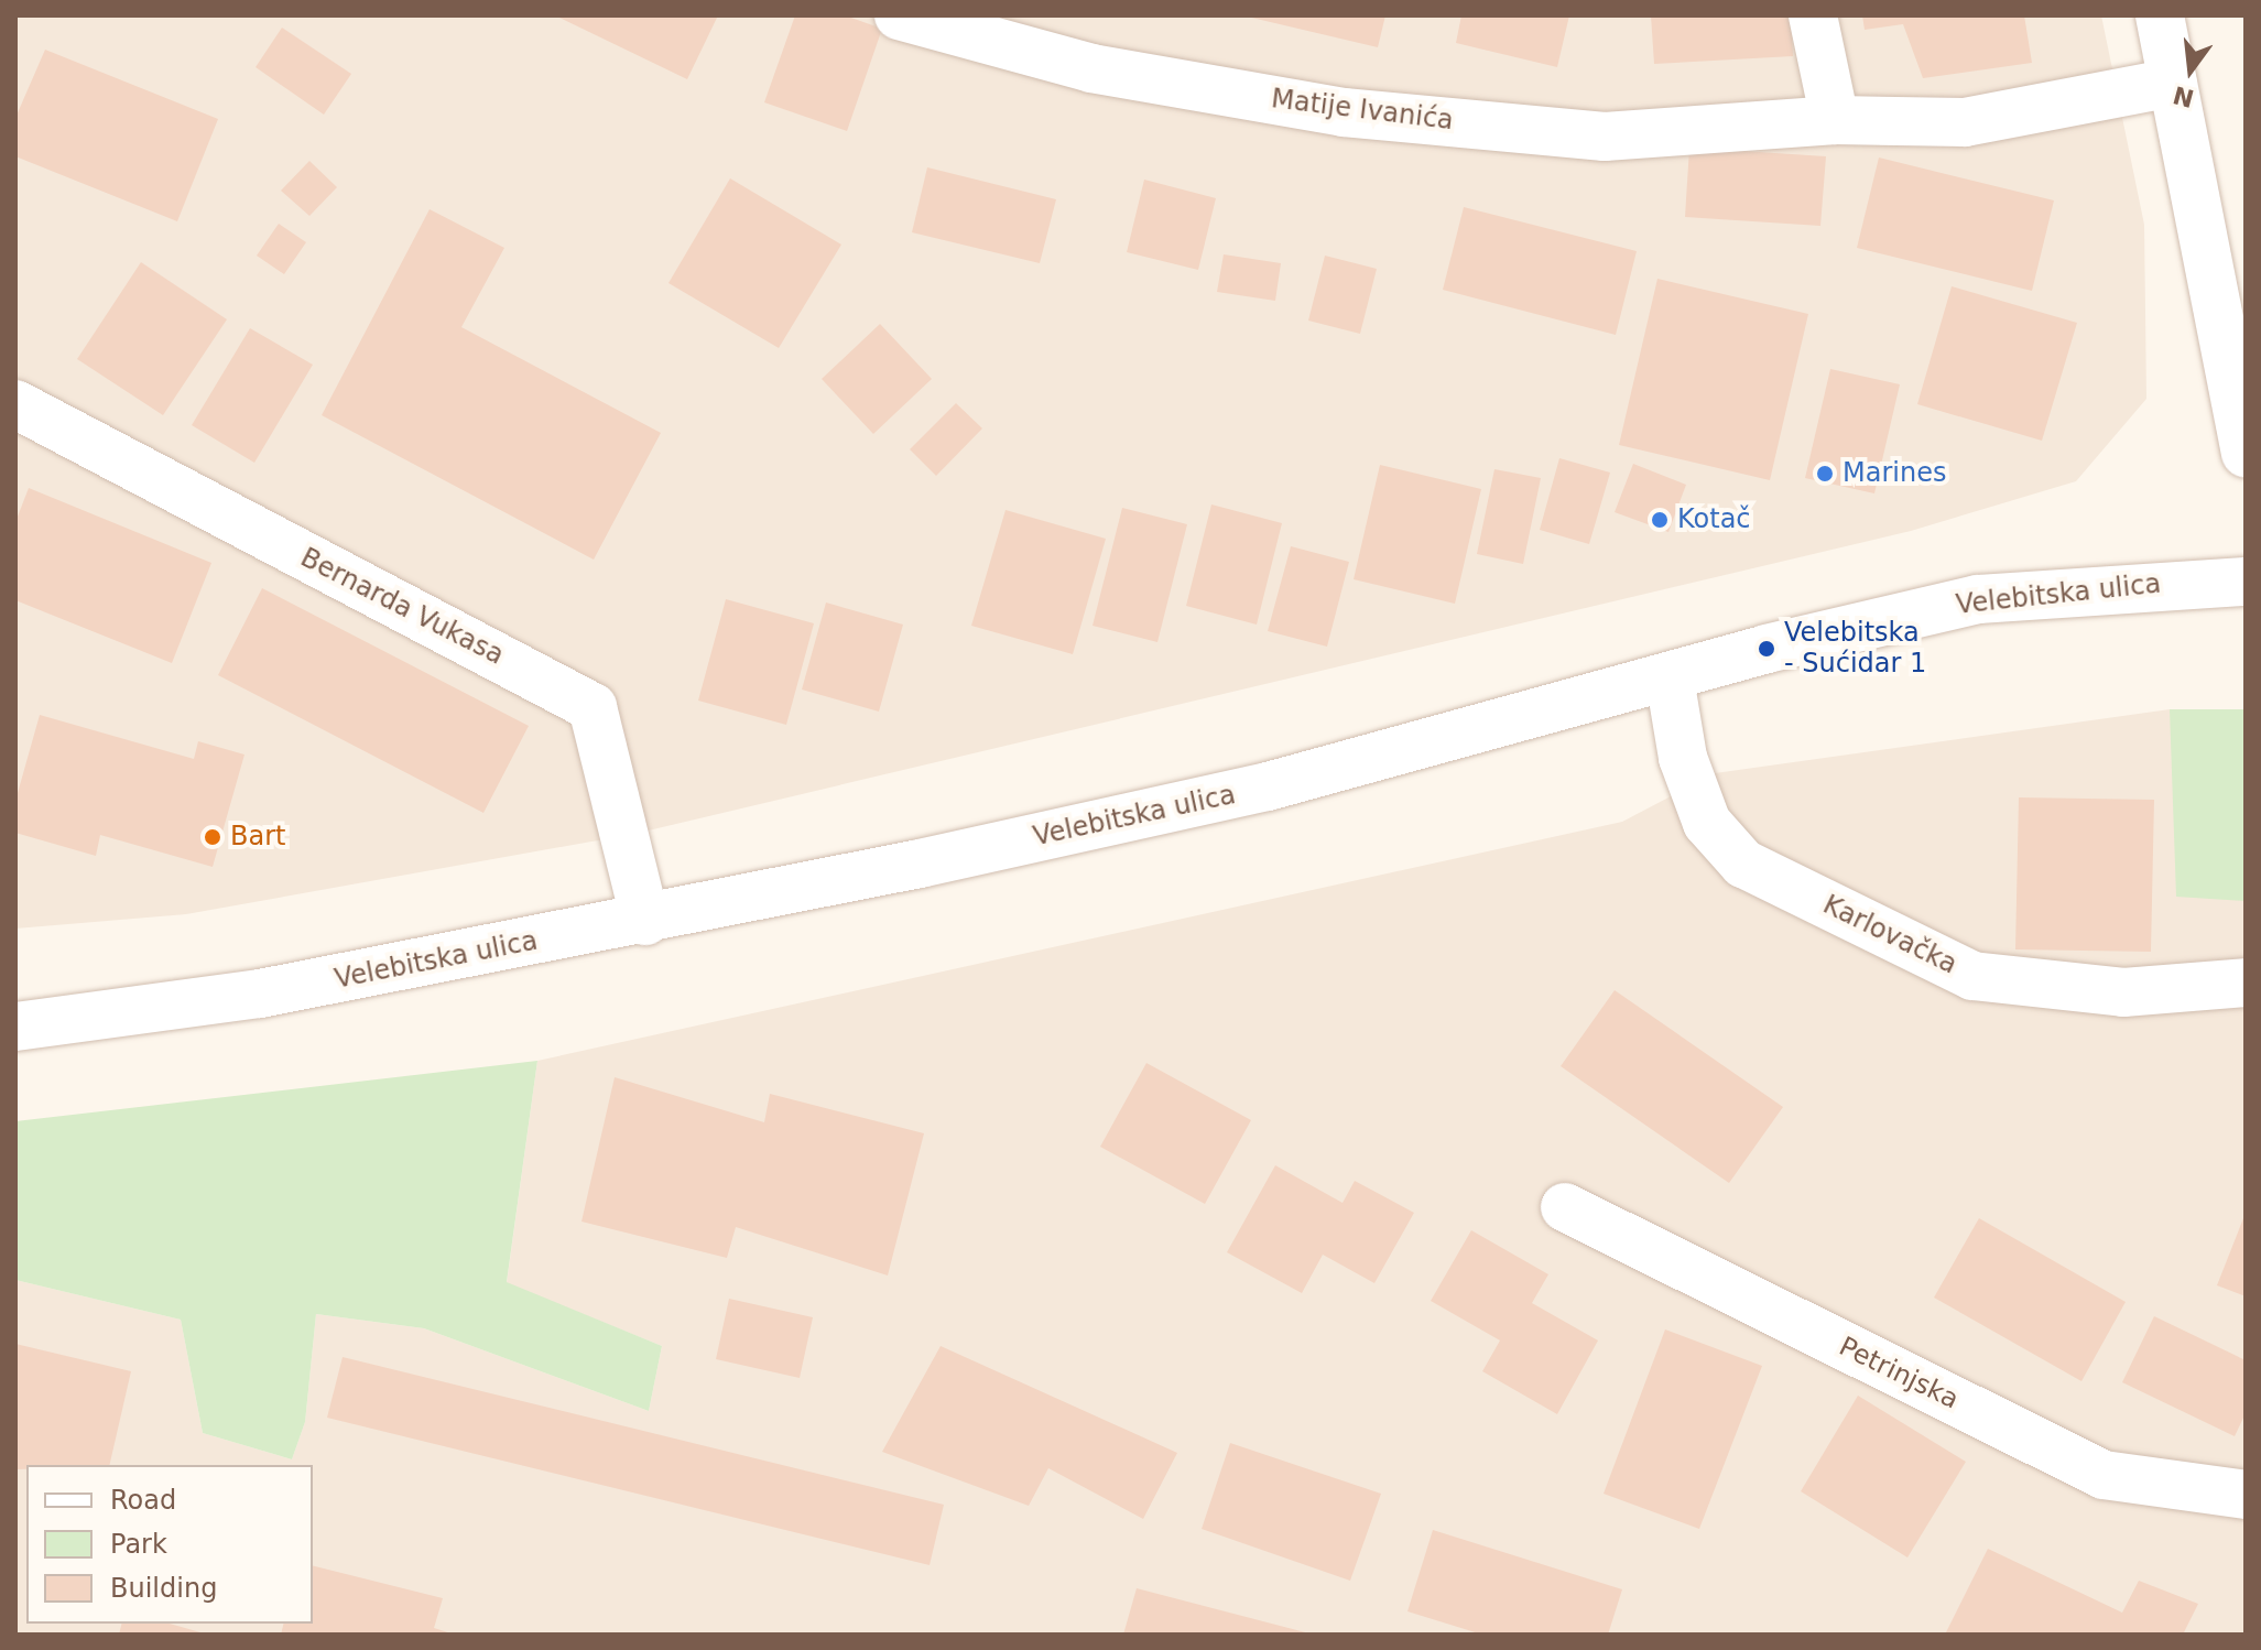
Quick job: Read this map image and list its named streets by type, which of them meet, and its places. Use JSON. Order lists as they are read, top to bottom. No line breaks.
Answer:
{"streets":{"street":["Matije Ivanića","Velebitska ulica","Bernarda Vukasa","Karlovačka","Petrinjska"]},"crossings":[["Velebitska ulica","Bernarda Vukasa"],["Velebitska ulica","Karlovačka"]],"places":["Marines","Kotač","Velebitska - Sućidar 1","Bart"],"legend":["Road","Park","Building"],"north":"bottom"}
